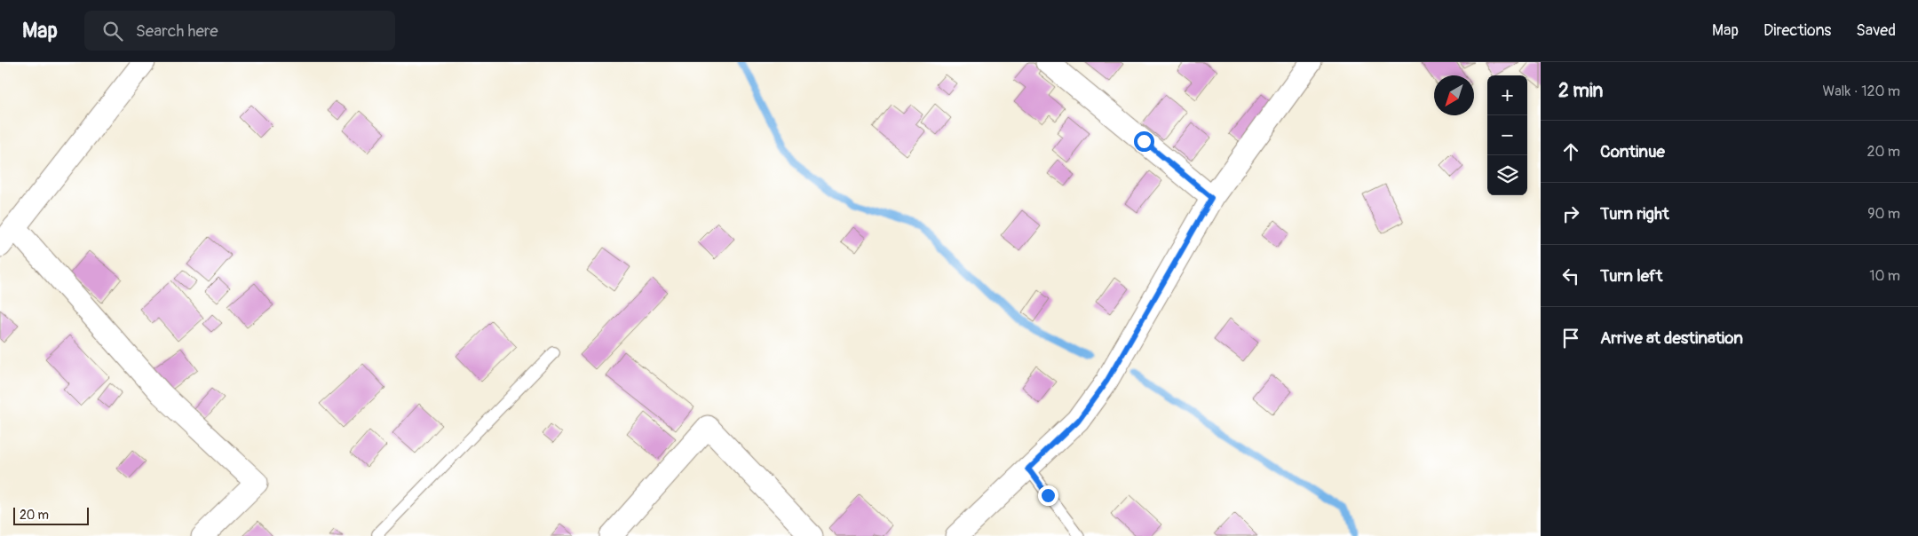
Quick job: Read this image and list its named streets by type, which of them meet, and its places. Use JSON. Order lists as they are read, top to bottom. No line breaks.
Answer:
{"scale_bar":"20 m","north":"bottom left","page":{"header":"Map","search":"Search here","nav":["Map","Directions","Saved"],"heading":["2 min","Walk · 120 m"],"map_buttons":["+","−"],"list":[["Continue","20 m"],["Turn right","90 m"],["Turn left","10 m"],"Arrive at destination"],"scale":"20 m"}}
